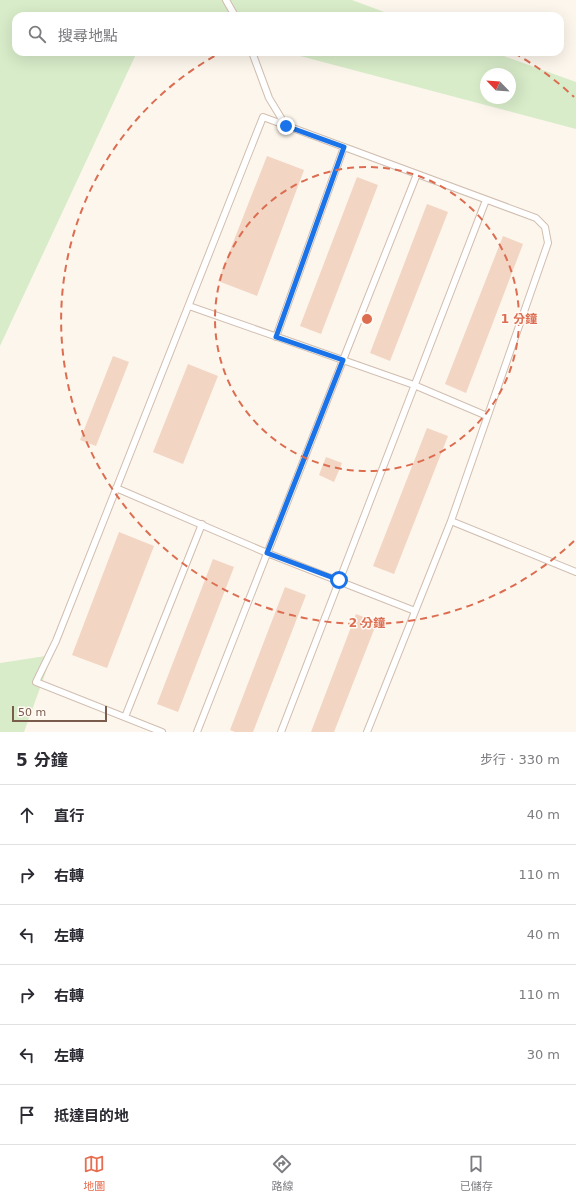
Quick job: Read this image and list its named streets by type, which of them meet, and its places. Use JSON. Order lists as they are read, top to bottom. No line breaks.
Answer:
{"scale_bar":"50 m","north":"top left","page":{"search":"搜尋地點","scale":"50 m","heading":["5 分鐘","步行 · 330 m"],"list":[["直行","40 m"],["右轉","110 m"],["左轉","40 m"],["右轉","110 m"],["左轉","30 m"],"抵達目的地"],"nav":["地圖","路線","已儲存"]},"rings":["1 分鐘","2 分鐘"]}
